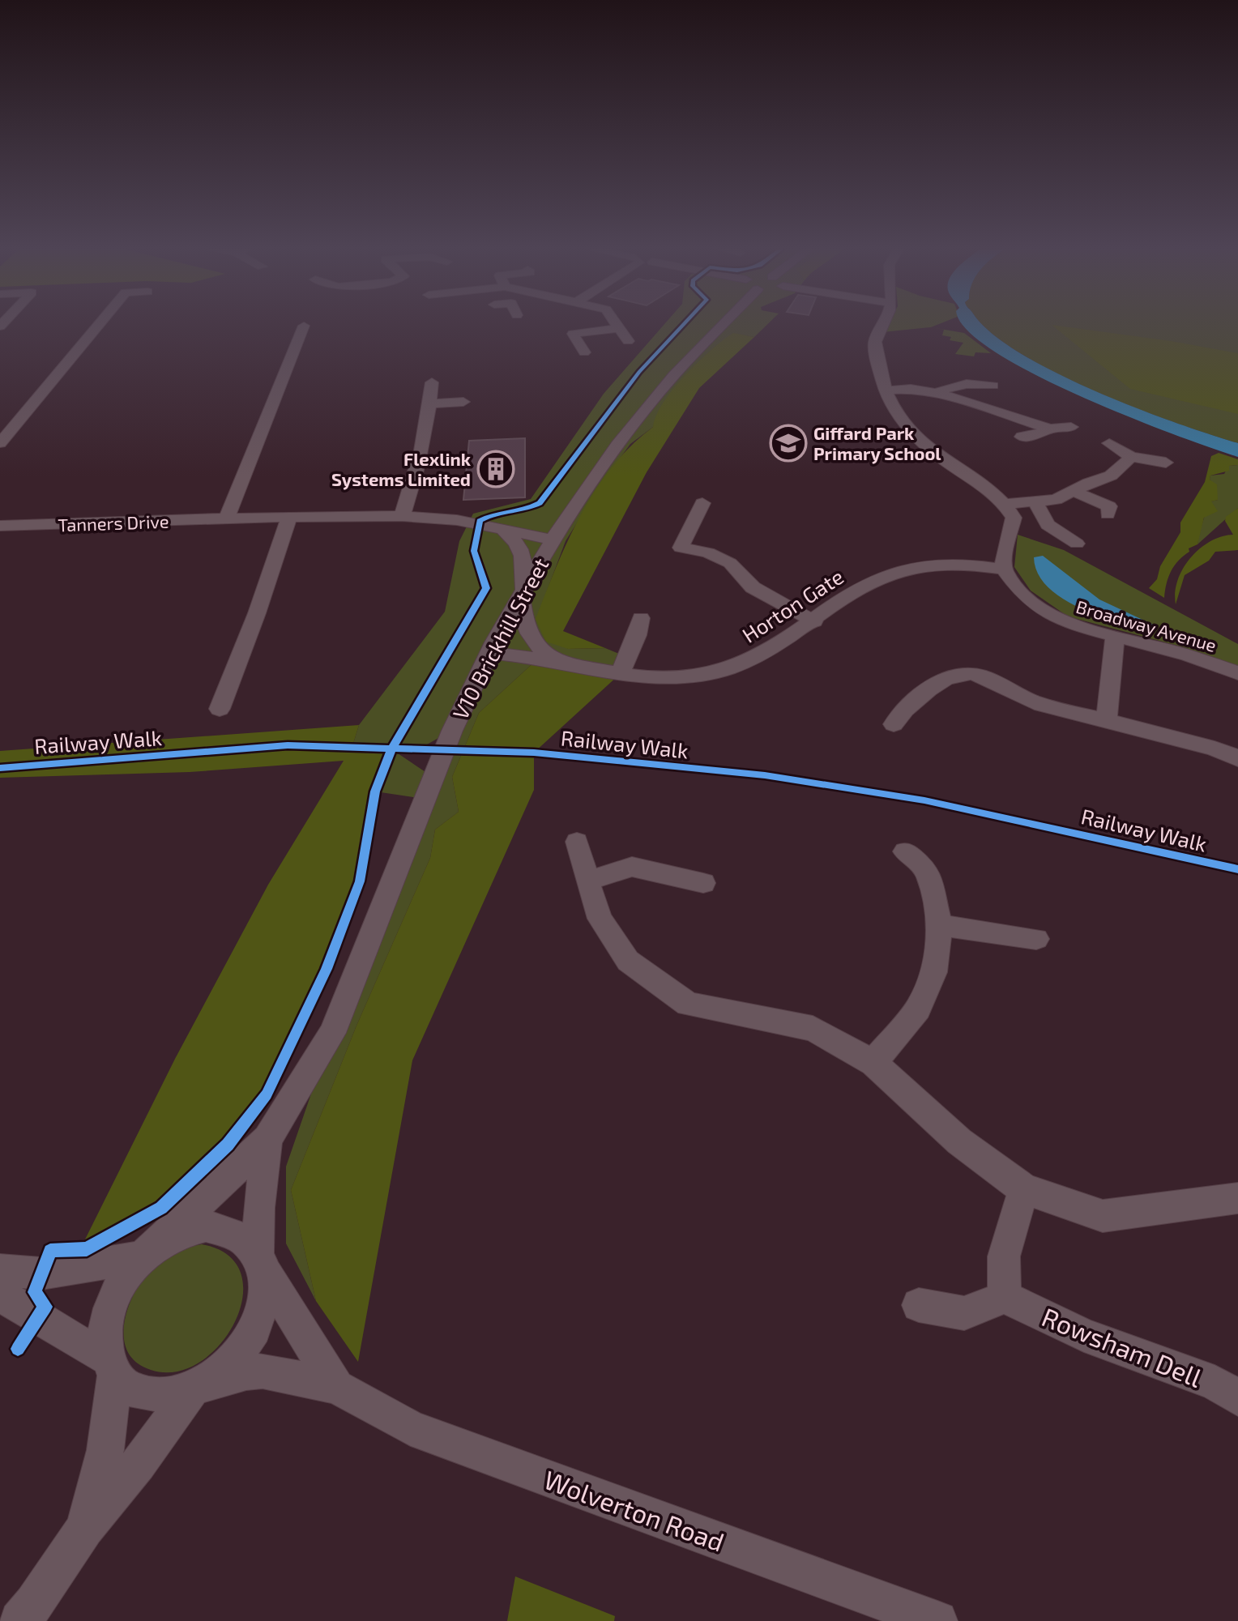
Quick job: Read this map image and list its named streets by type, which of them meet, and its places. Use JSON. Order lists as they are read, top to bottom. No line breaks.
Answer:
{"streets":{"street":["Tanners Drive","Horton Gate","Broadway Avenue","V10 Brickhill Street","Rowsham Dell","Wolverton Road"],"cycle path":["Railway Walk"]},"crossings":[["Tanners Drive","V10 Brickhill Street"],["Horton Gate","Broadway Avenue"],["Horton Gate","V10 Brickhill Street"],["V10 Brickhill Street","Wolverton Road"]],"places":{"school or university":["Giffard Park Primary School"],"building":["Flexlink Systems Limited"]}}
